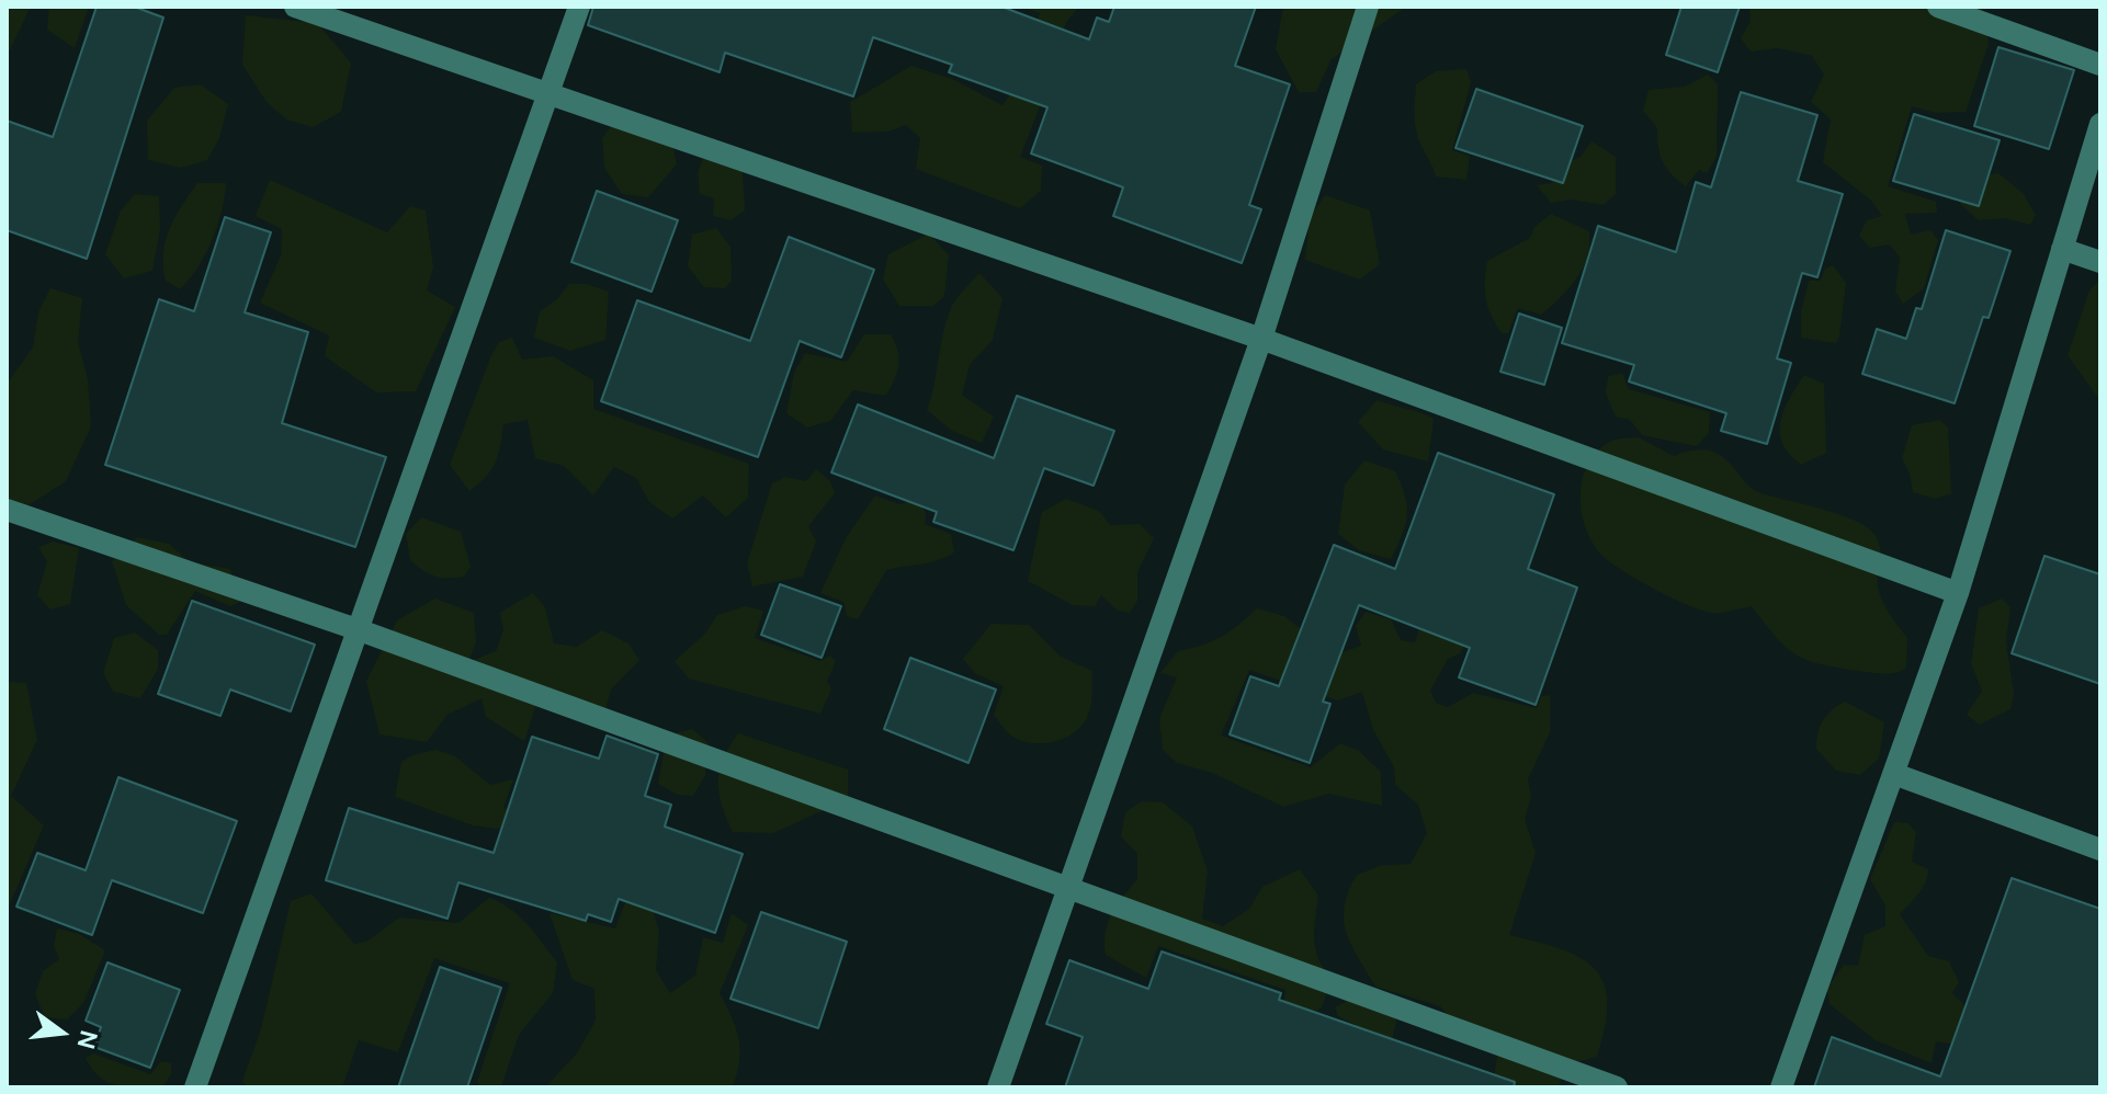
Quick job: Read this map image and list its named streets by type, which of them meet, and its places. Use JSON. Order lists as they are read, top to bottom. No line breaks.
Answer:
{"north":"right"}
